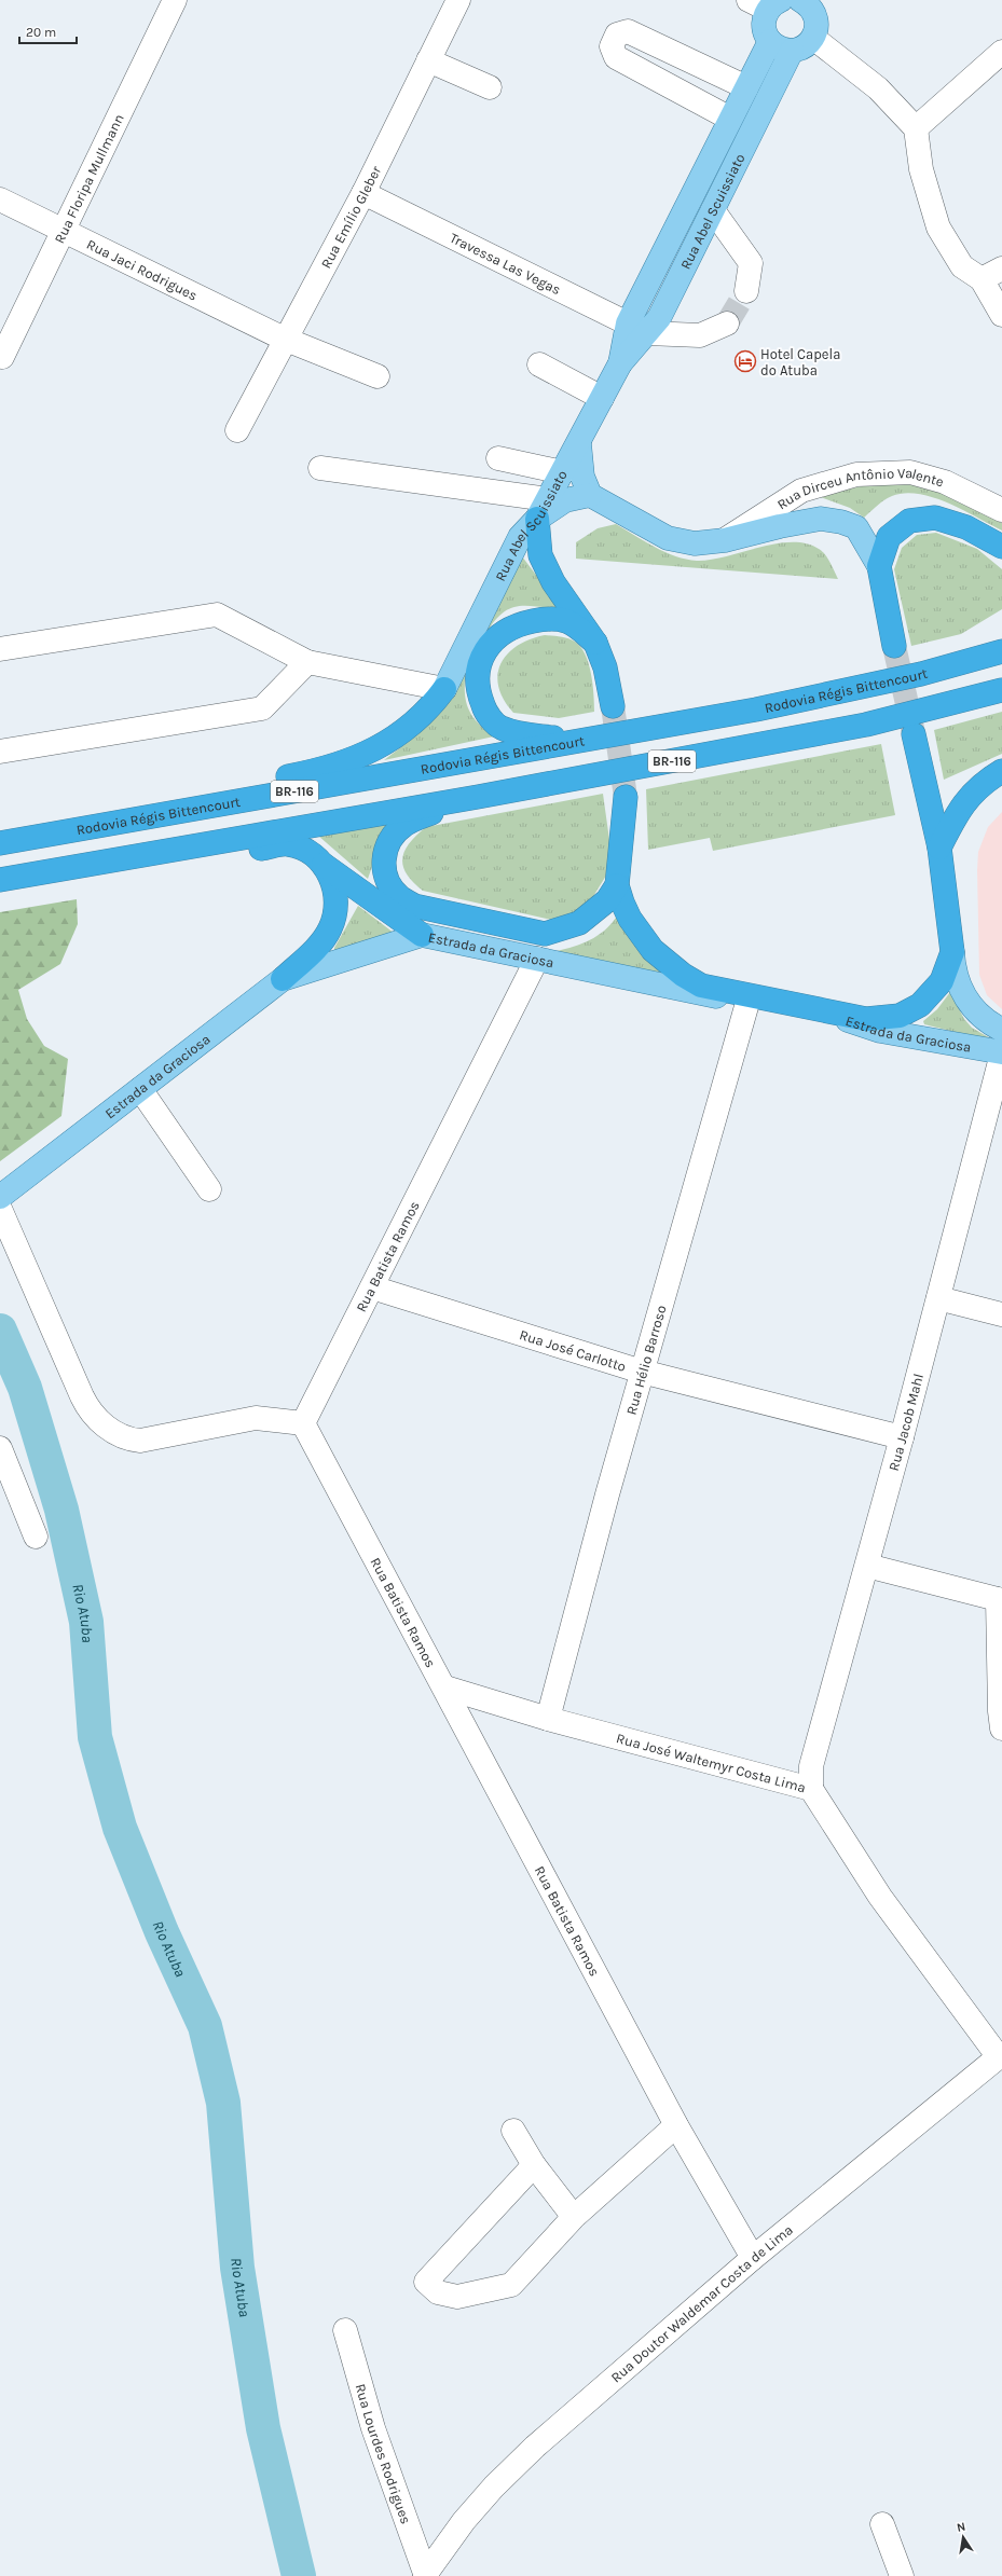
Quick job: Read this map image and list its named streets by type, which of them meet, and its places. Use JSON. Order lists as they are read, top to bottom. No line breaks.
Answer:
{"streets":{"highway":["Rodovia Régis Bittencourt","BR-116"],"main road":["Rua Abel Scuissiato","Estrada da Graciosa"],"street":["Rua Floripa Mullmann","Rua Emílio Gleber","Travessa Las Vegas","Rua Jaci Rodrigues","Rua Dirceu Antônio Valente","Rua Batista Ramos","Rua José Carlotto","Rua Hélio Barroso","Rua Jacob Mahl","Rua José Waltemyr Costa Lima","Rua Doutor Waldemar Costa de Lima","Rua Lourdes Rodrigues"]},"crossings":[["Rua Floripa Mullmann","Rua Jaci Rodrigues"],["Rua Abel Scuissiato","Travessa Las Vegas"],["Rua Emílio Gleber","Travessa Las Vegas"],["Rua Emílio Gleber","Rua Jaci Rodrigues"],["Estrada da Graciosa","Rua Batista Ramos"],["Estrada da Graciosa","Rua Hélio Barroso"],["Estrada da Graciosa","Rua Jacob Mahl"],["Rua Batista Ramos","Rua José Carlotto"],["Rua Batista Ramos","Rua José Waltemyr Costa Lima"],["Rua Batista Ramos","Rua Doutor Waldemar Costa de Lima"],["Rua José Carlotto","Rua Hélio Barroso"],["Rua José Carlotto","Rua Jacob Mahl"],["Rua Hélio Barroso","Rua José Waltemyr Costa Lima"],["Rua Jacob Mahl","Rua José Waltemyr Costa Lima"],["Rua José Waltemyr Costa Lima","Rua Doutor Waldemar Costa de Lima"],["Rua Doutor Waldemar Costa de Lima","Rua Lourdes Rodrigues"]],"water":["Rio Atuba"],"places":{"hotel":["Hotel Capela do Atuba"]},"scale_bar":"20 m","north":"top"}
